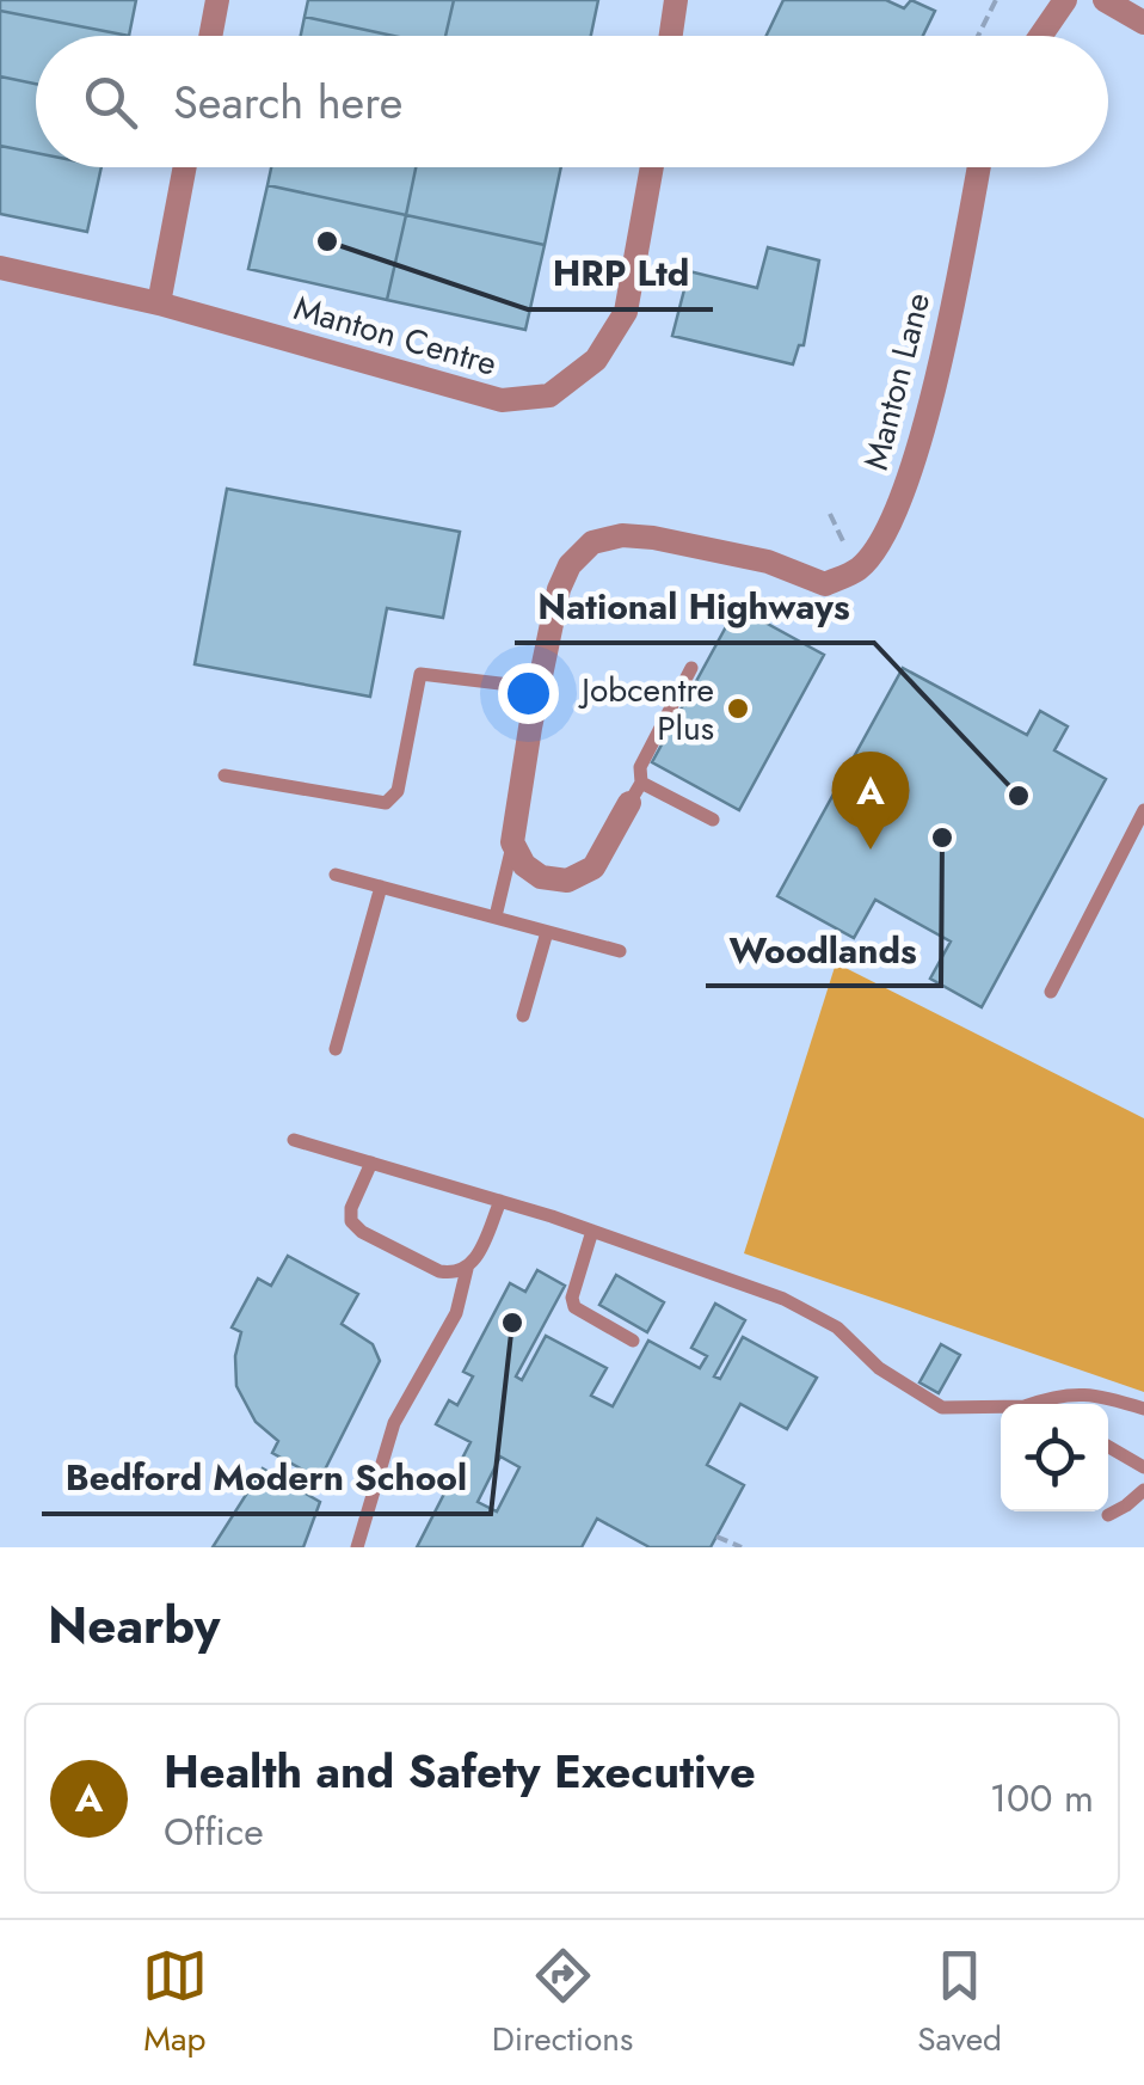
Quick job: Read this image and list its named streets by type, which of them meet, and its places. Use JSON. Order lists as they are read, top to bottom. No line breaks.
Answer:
{"streets":{"street":["Manton Centre","Manton Lane"]},"places":["HRP Ltd","Jobcentre Plus","National Highways","Woodlands","Bedford Modern School"],"page":{"search":"Search here","pins":"A","heading":"Nearby","list":[{"mark":"A","name":"Health and Safety Executive","note":"Office","value":"100 m"}],"nav":["Map","Directions","Saved"]}}
